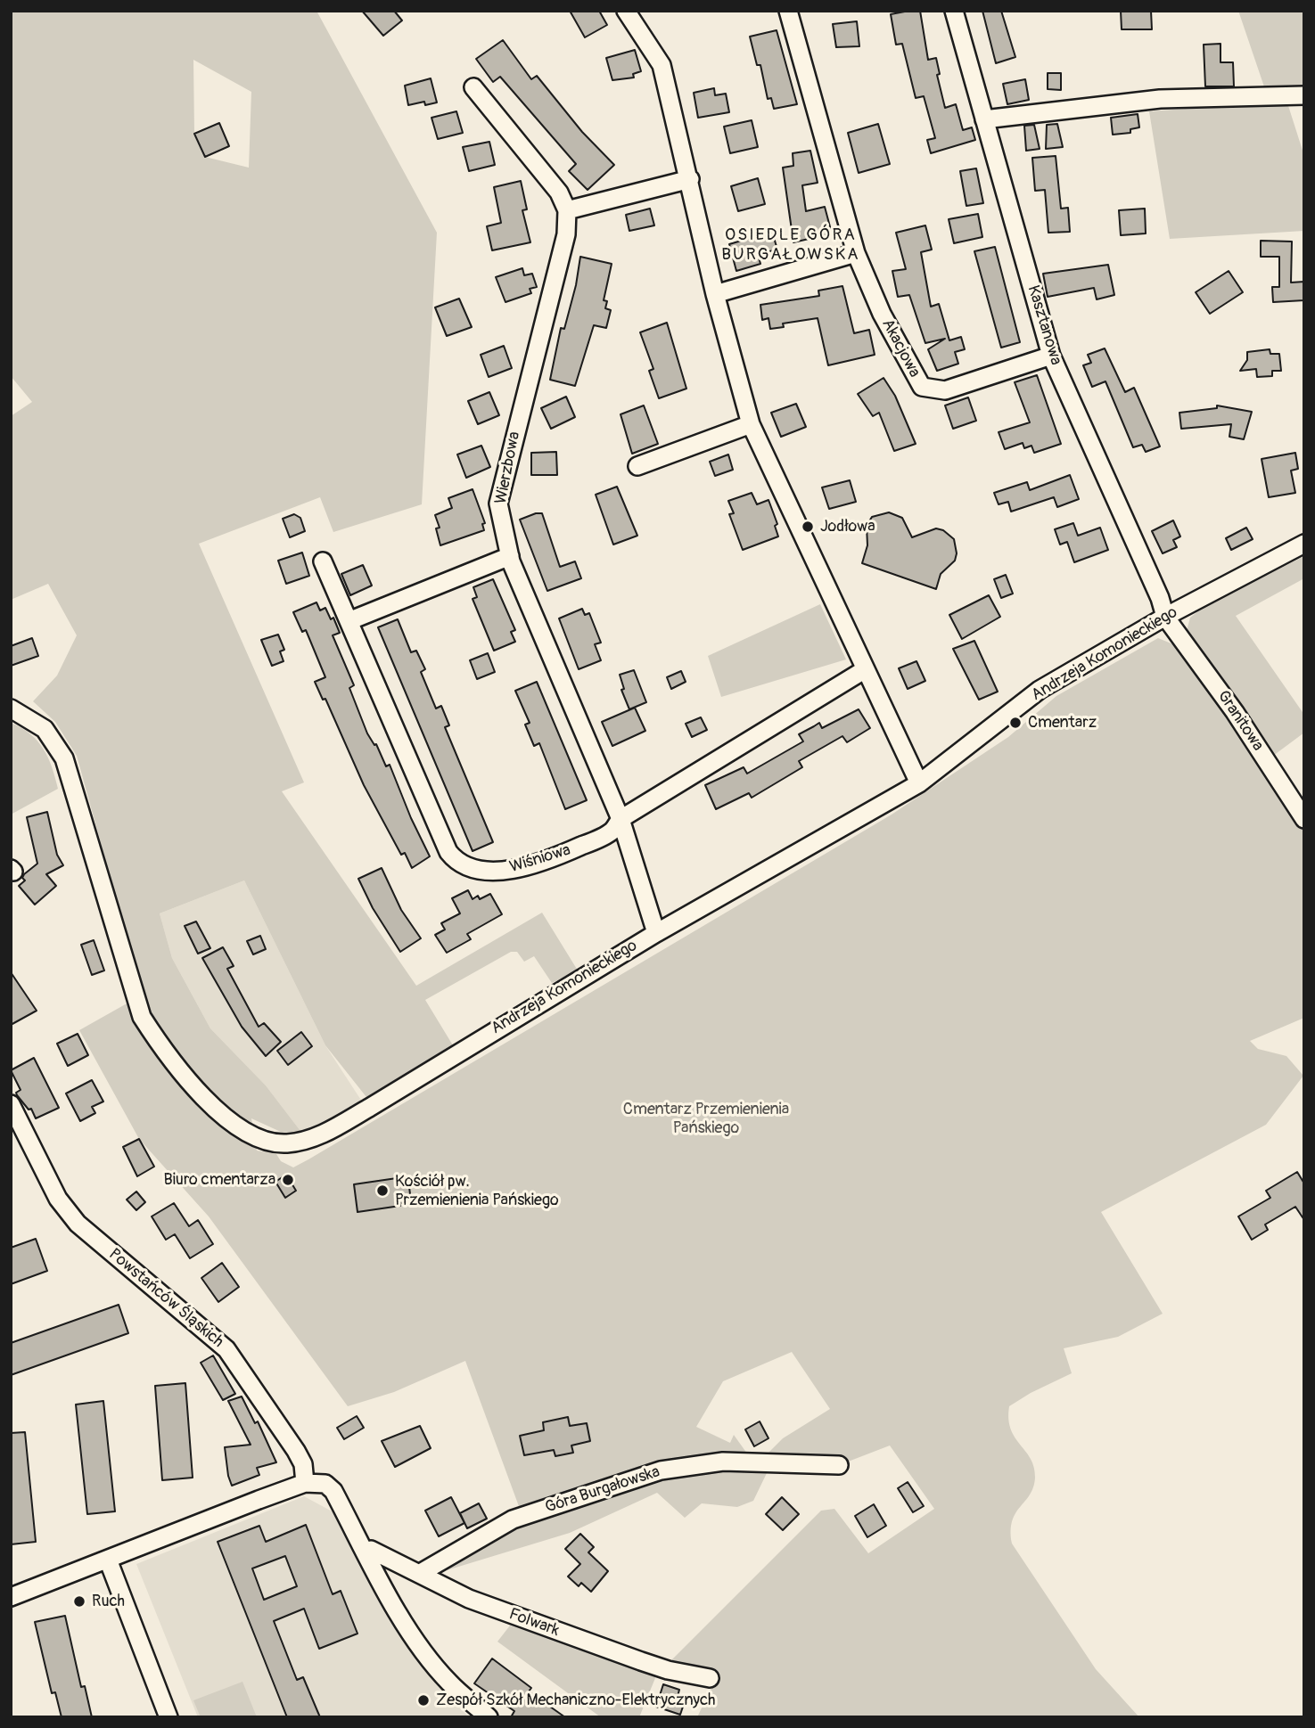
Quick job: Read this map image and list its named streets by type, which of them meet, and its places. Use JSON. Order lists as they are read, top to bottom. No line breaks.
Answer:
{"streets":{"street":["Kasztanowa","Akacjowa","Wierzbowa","Andrzeja Komonieckiego","Granitowa","Wiśniowa","Powstańców Śląskich","Góra Burgałowska","Folwark"]},"crossings":[["Kasztanowa","Akacjowa"],["Kasztanowa","Andrzeja Komonieckiego"],["Kasztanowa","Granitowa"],["Wierzbowa","Andrzeja Komonieckiego"],["Wierzbowa","Wiśniowa"],["Andrzeja Komonieckiego","Granitowa"],["Góra Burgałowska","Folwark"]],"districts":["OSIEDLE GÓRA BURGAŁOWSKA"],"parks":["Cmentarz Przemienienia Pańskiego"],"places":["Jodłowa","Cmentarz","Biuro cmentarza","Kościół pw. Przemienienia Pańskiego","Ruch","Zespół Szkół Mechaniczno-Elektrycznych"]}
